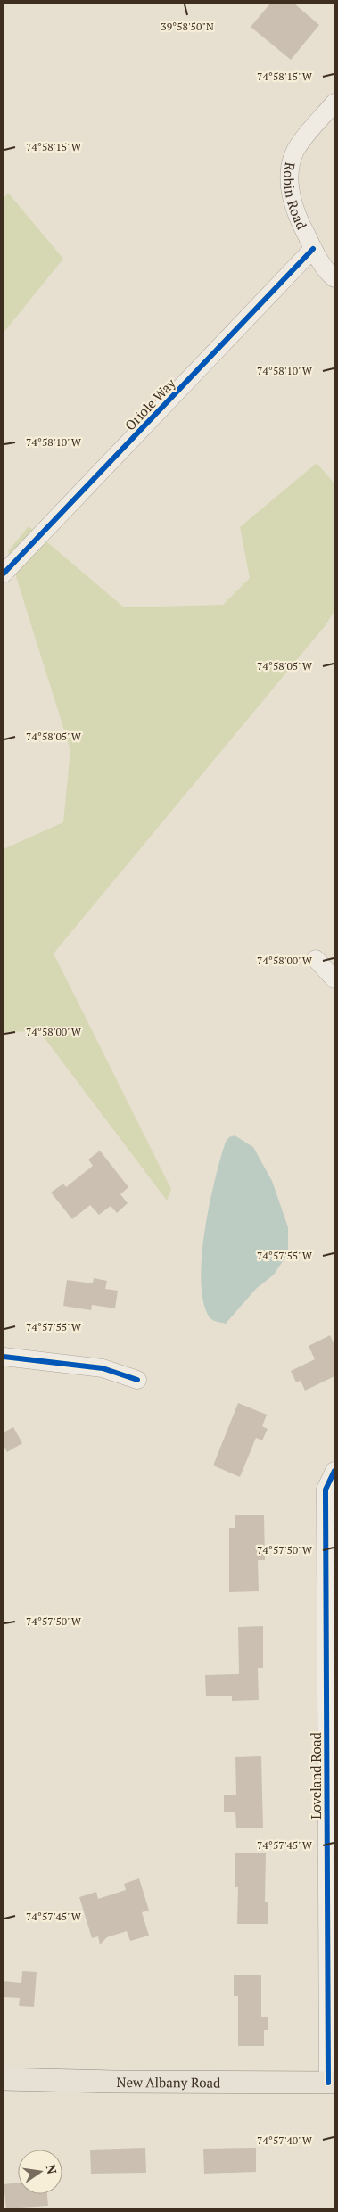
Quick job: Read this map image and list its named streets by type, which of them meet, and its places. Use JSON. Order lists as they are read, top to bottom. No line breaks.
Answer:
{"streets":{"main road":["New Albany Road"],"street":["Robin Road","Oriole Way","Loveland Road"]},"crossings":[["Robin Road","Oriole Way"],["Loveland Road","New Albany Road"]],"north":"right","coordinates":["39°58'50\"N","74°58'15\"W","74°58'10\"W","74°58'05\"W","74°58'00\"W","74°57'55\"W","74°57'50\"W","74°57'45\"W","74°57'40\"W"]}
